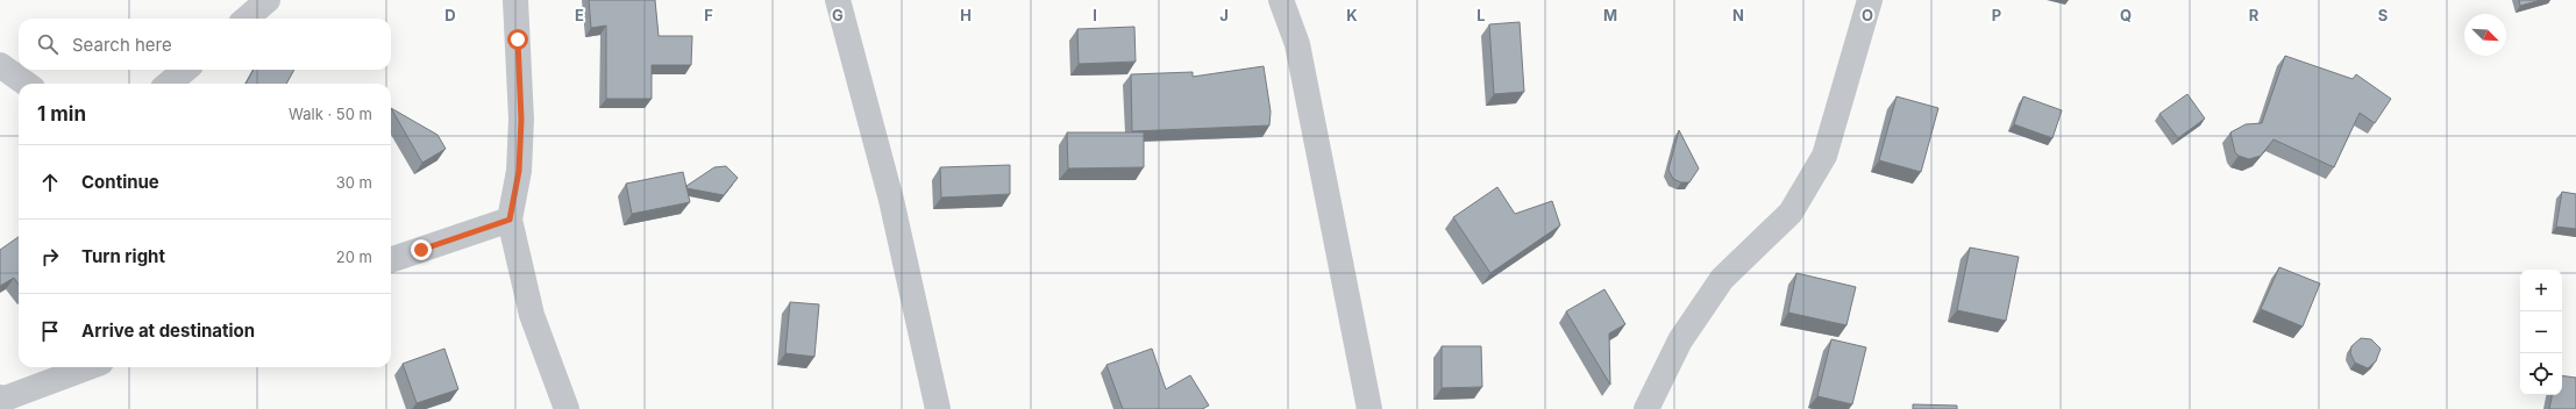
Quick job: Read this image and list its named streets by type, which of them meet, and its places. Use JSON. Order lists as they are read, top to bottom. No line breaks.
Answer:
{"north":"bottom right","page":{"search":"Search here","heading":["1 min","Walk · 50 m"],"list":[["Continue","30 m"],["Turn right","20 m"],"Arrive at destination"],"map_buttons":["+","−"]},"grid":{"columns":["D","E","F","G","H","I","J","K","L","M","N","O","P","Q","R","S"]}}
